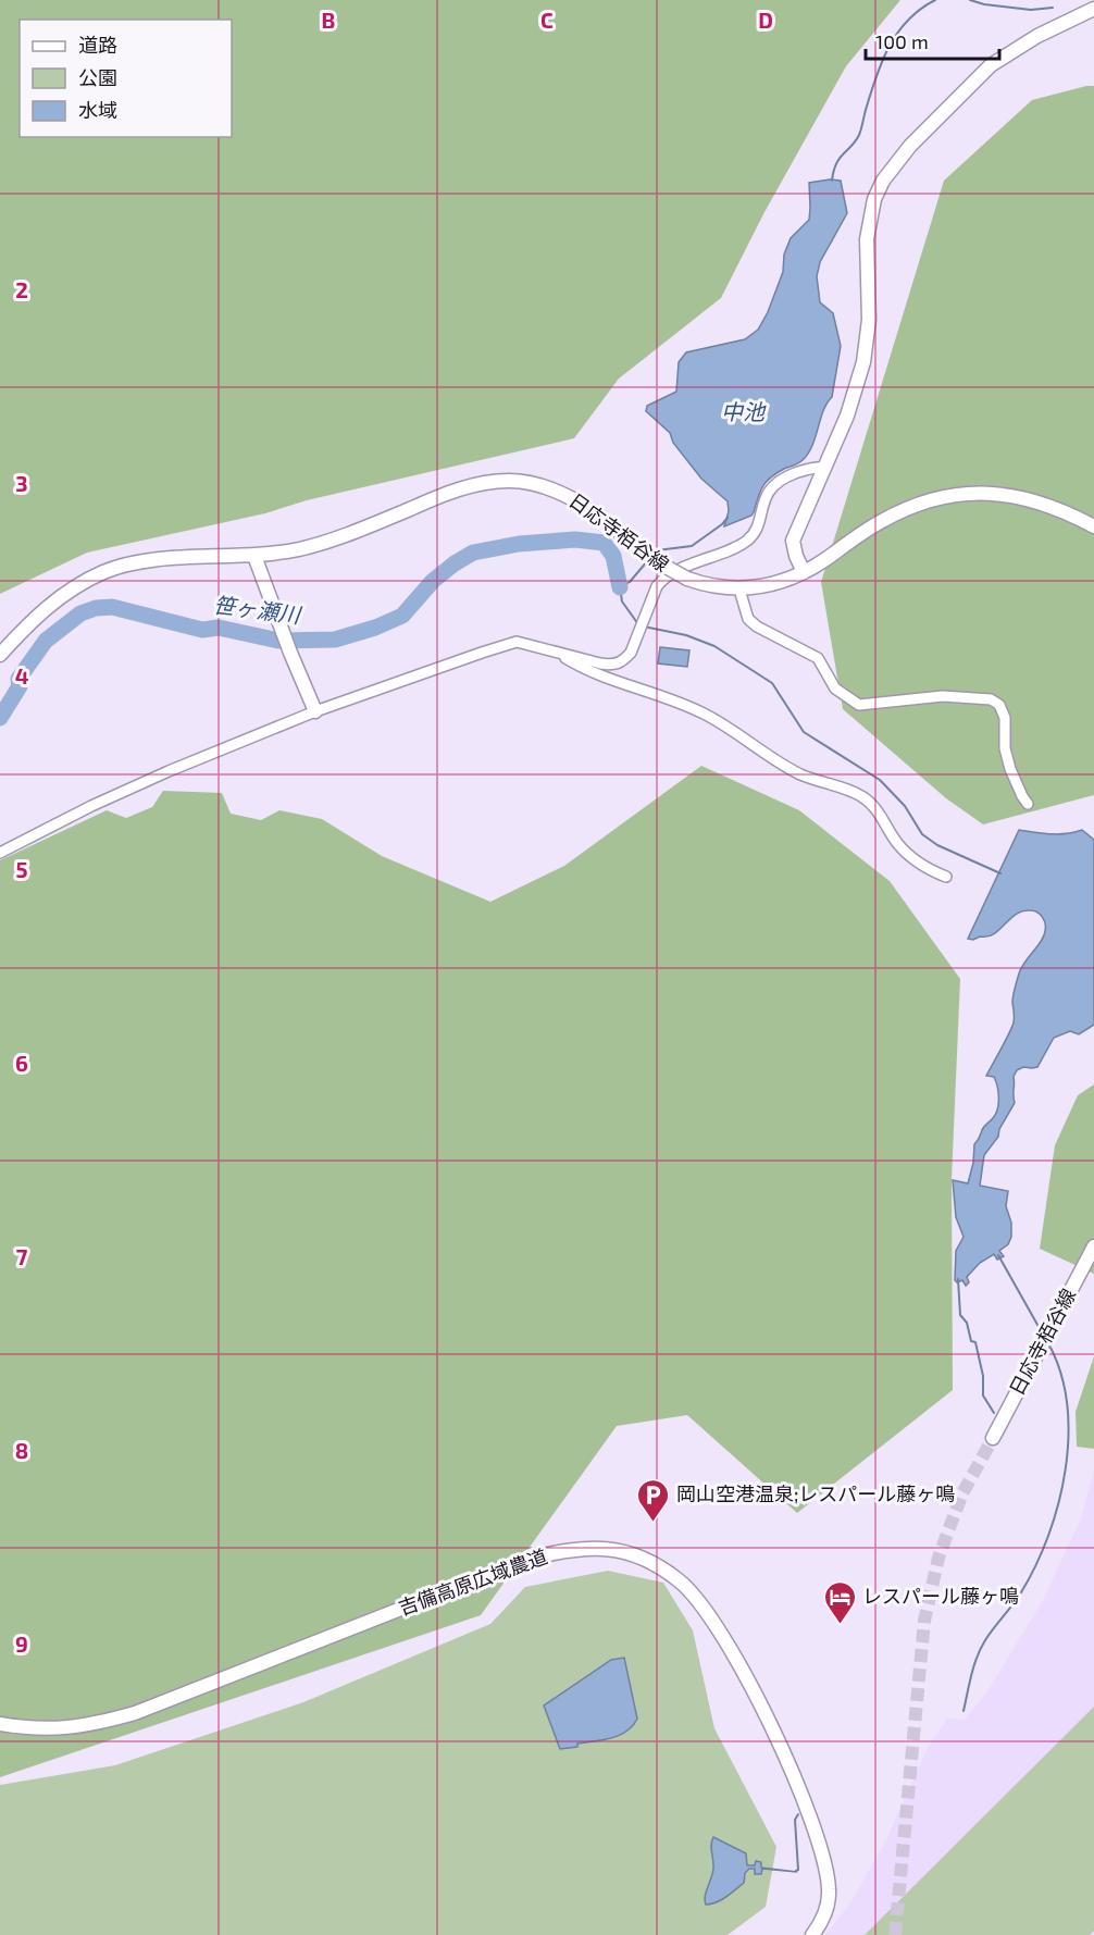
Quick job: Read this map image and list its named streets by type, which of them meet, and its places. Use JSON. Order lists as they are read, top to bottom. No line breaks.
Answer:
{"streets":{"street":["日応寺栢谷線","吉備高原広域農道"]},"water":["中池","笹ヶ瀬川"],"places":{"parking":["岡山空港温泉;レスパール藤ヶ鳴"],"hotel":["レスパール藤ヶ鳴"]},"legend":["道路","公園","水域"],"scale_bar":"100 m","grid":{"columns":["B","C","D"],"rows":["2","3","4","5","6","7","8","9"]}}
